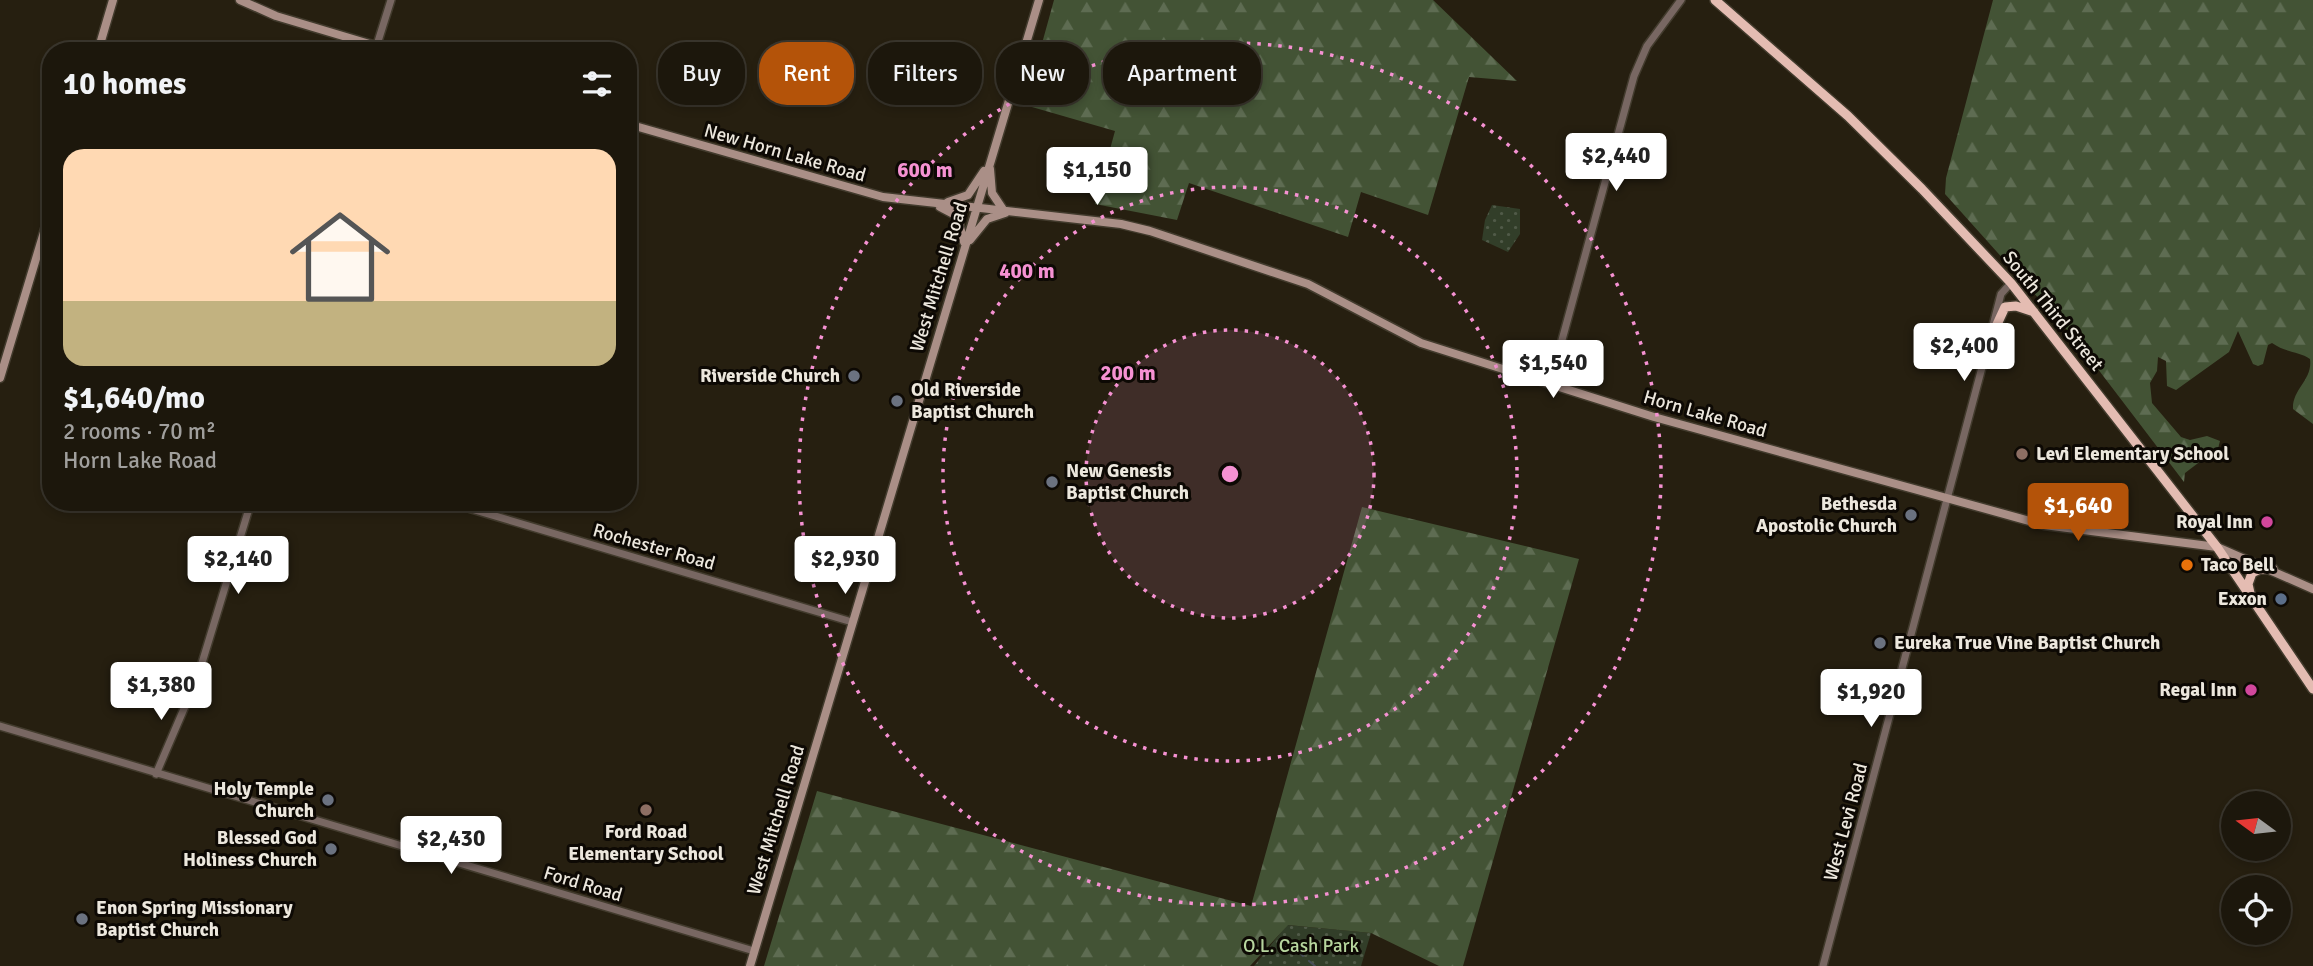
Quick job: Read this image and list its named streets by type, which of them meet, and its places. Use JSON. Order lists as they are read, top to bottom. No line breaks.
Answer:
{"streets":{"highway":["South Third Street"],"main road":["New Horn Lake Road","West Mitchell Road","Horn Lake Road"],"street":["Rochester Road","West Levi Road","Ford Road"]},"crossings":[["New Horn Lake Road","West Mitchell Road"],["New Horn Lake Road","Horn Lake Road"],["West Mitchell Road","Horn Lake Road"],["West Mitchell Road","Rochester Road"],["West Mitchell Road","Ford Road"],["South Third Street","Horn Lake Road"],["South Third Street","West Levi Road"],["Horn Lake Road","West Levi Road"]],"parks":["O.L. Cash Park"],"places":["Riverside Church","Old Riverside Baptist Church","Levi Elementary School","New Genesis Baptist Church","Bethesda Apostolic Church","Royal Inn","Taco Bell","Exxon","Eureka True Vine Baptist Church","Regal Inn","Holy Temple Church","Ford Road Elementary School","Blessed God Holiness Church","Enon Spring Missionary Baptist Church"],"north":"left","page":{"chip":["Buy","Rent","Filters","New","Apartment"],"heading":"10 homes","list":[{"name":"$1,640/mo","note":"2 rooms · 70 m² · Horn Lake Road"}],"price":["$2,440","$1,150","$2,400","$1,540","$1,640","$2,140","$2,930","$1,380","$1,920","$2,430"]},"rings":["600 m","400 m","200 m"]}
